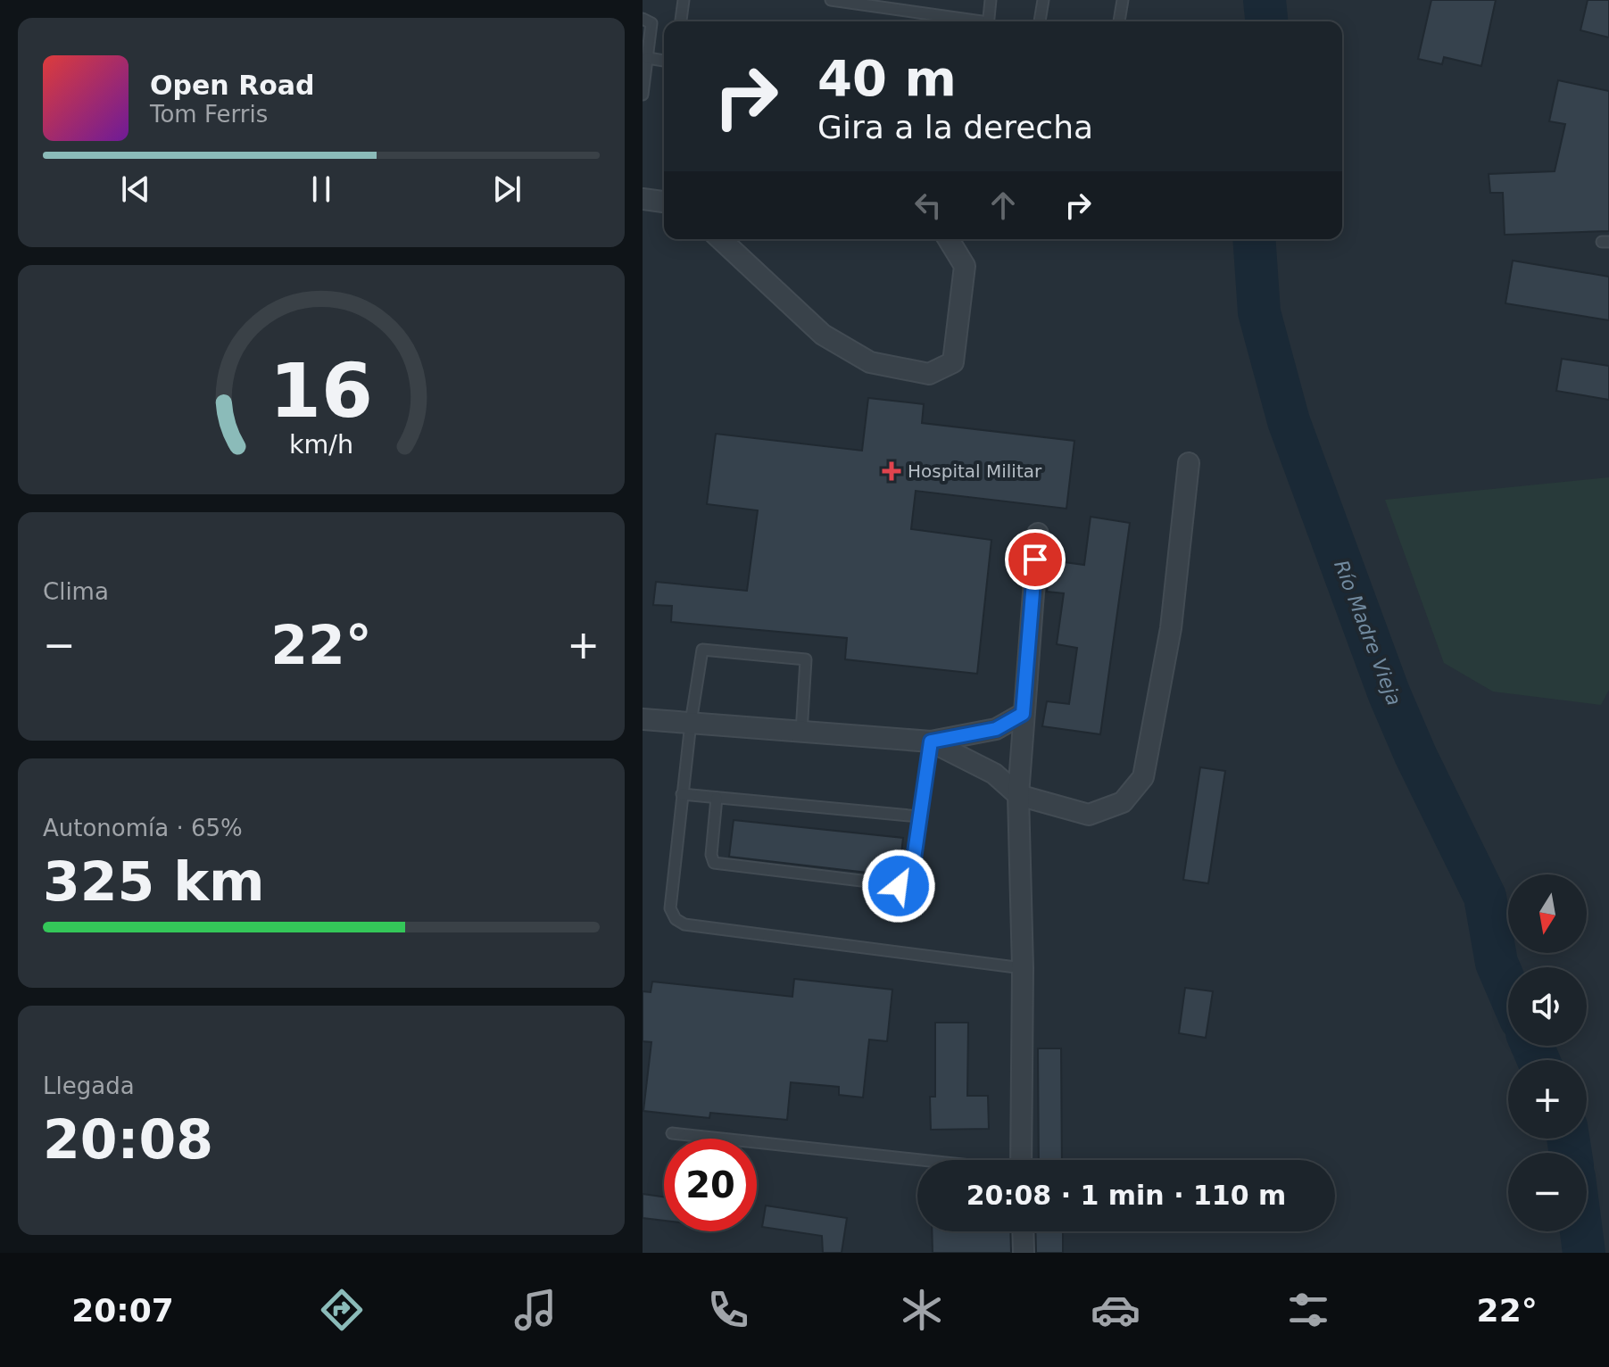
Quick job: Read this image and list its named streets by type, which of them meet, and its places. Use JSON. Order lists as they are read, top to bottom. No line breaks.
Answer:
{"water":["Río Madre Vieja"],"places":{"health":["Hospital Militar"]},"north":"bottom","page":{"turn":["40 m","Gira a la derecha"],"song":["Open Road","Tom Ferris"],"tile":["Clima",["Autonomía · 65%","325 km"],["Llegada","20:08"]],"heat":["−","22°","+"],"map_buttons":["+","−"],"limit":"20","trip":"20:08 · 1 min · 110 m","tabs":["20:07","22°"],"gauge":["16","km/h"]}}
